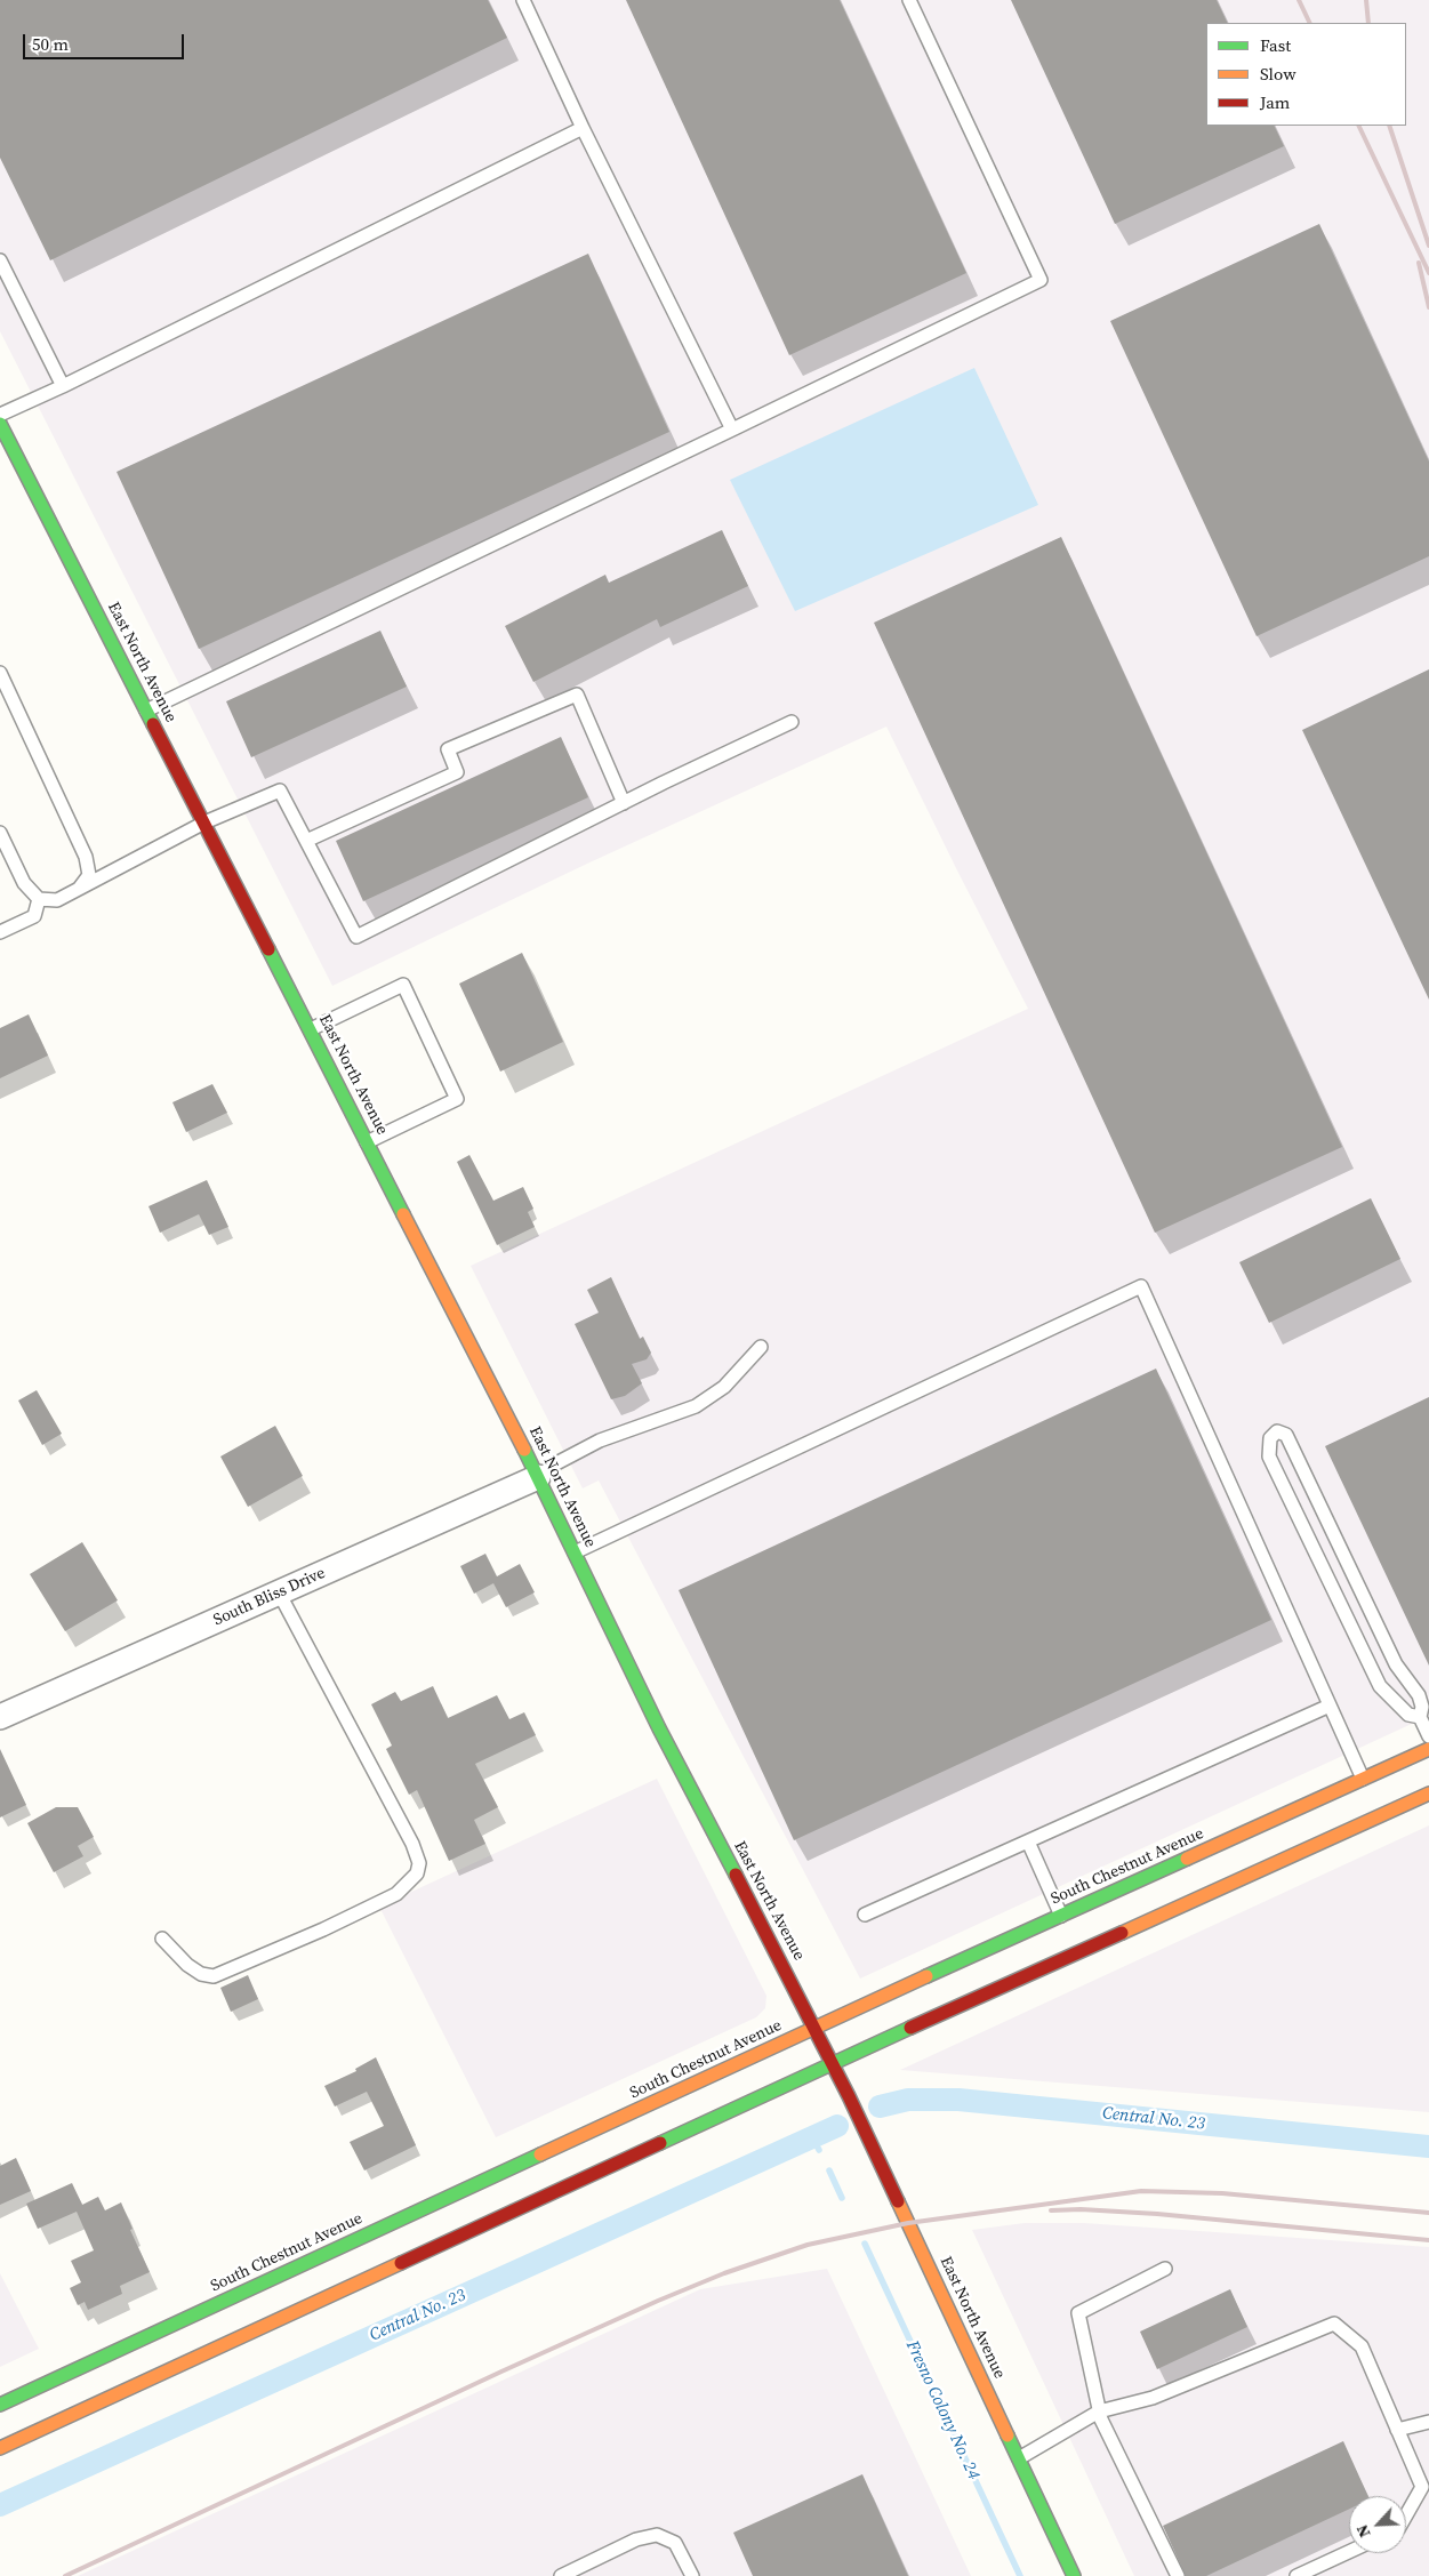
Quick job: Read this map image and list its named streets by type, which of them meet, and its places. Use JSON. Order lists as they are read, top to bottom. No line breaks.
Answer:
{"streets":{"main road":["East North Avenue","South Chestnut Avenue"],"street":["South Bliss Drive"]},"crossings":[["East North Avenue","South Bliss Drive"],["East North Avenue","South Chestnut Avenue"]],"water":["Central No. 23","Fresno Colony No. 24"],"legend":["Fast","Slow","Jam"],"scale_bar":"50 m","north":"bottom left"}
